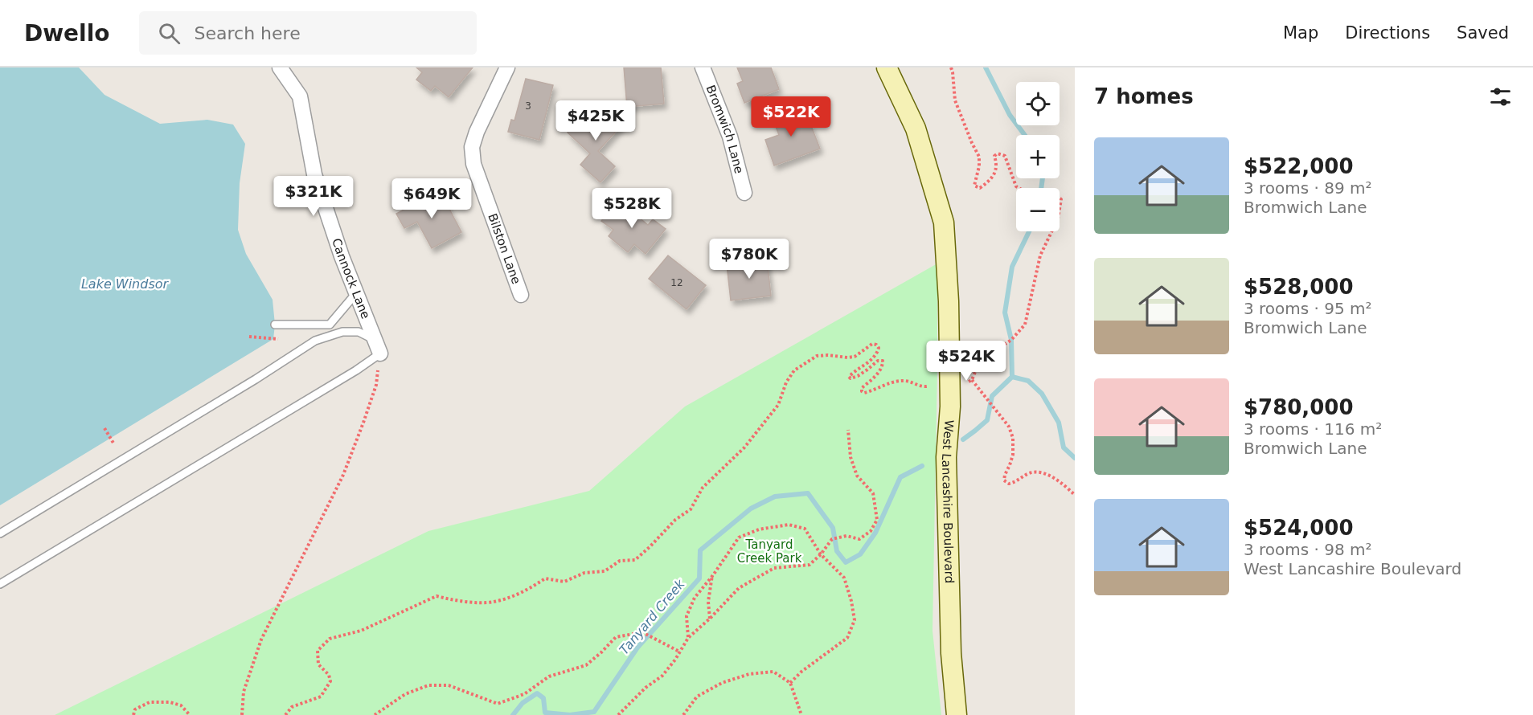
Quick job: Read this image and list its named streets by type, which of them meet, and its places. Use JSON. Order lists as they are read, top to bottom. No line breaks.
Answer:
{"streets":{"main road":["West Lancashire Boulevard"],"street":["Bromwich Lane","Bilston Lane","Cannock Lane"]},"water":["Lake Windsor","Tanyard Creek"],"parks":["Tanyard Creek Park"],"house_numbers":["3","12"],"page":{"header":"Dwello","search":"Search here","nav":["Map","Directions","Saved"],"heading":"7 homes","map_buttons":["+","−"],"price":["$522K","$425K","$321K","$649K","$528K","$780K","$524K"],"list":[{"name":"$522,000","note":"3 rooms · 89 m² · Bromwich Lane"},{"name":"$528,000","note":"3 rooms · 95 m² · Bromwich Lane"},{"name":"$780,000","note":"3 rooms · 116 m² · Bromwich Lane"},{"name":"$524,000","note":"3 rooms · 98 m² · West Lancashire Boulevard"}]}}
